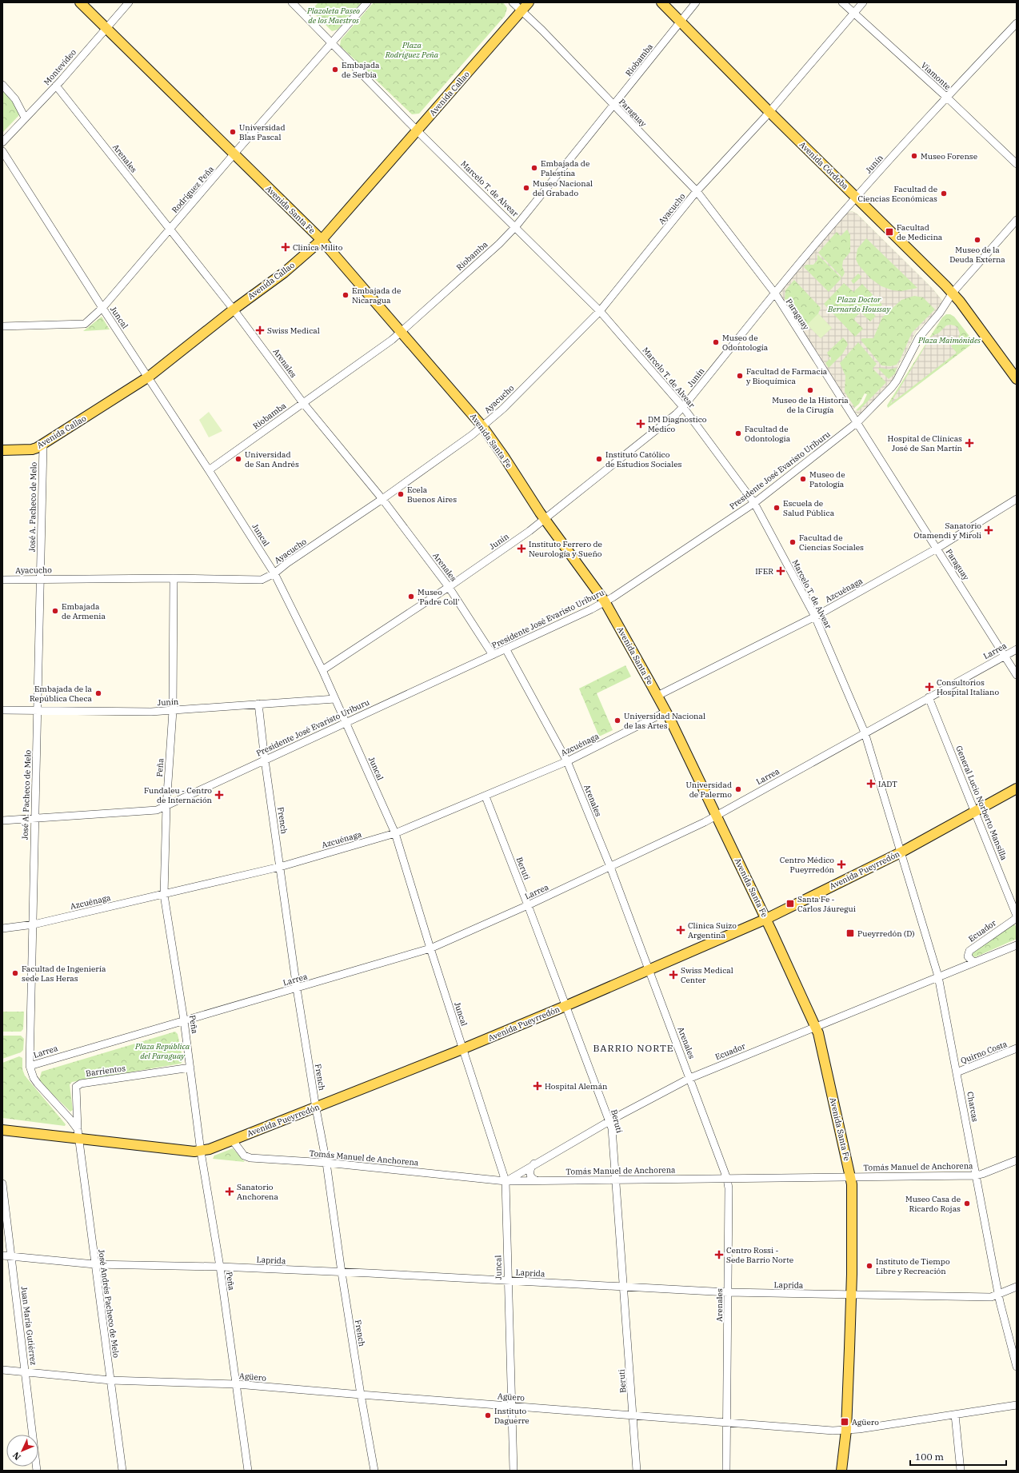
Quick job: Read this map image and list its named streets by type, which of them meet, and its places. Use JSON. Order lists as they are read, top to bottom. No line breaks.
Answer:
{"streets":{"main road":["Avenida Callao","Avenida Córdoba","Avenida Santa Fe","Avenida Pueyrredón"],"street":["Riobamba","Montevideo","Viamonte","Paraguay","Arenales","Junín","Marcelo T. de Alvear","Rodríguez Peña","Ayacucho","Juncal","Presidente José Evaristo Uriburu","José A. Pacheco de Melo","Azcuénaga","Larrea","Peña","General Lucio Norberto Mansilla","French","Beruti","Ecuador","Quirno Costa","Barrientos","Charcas","Tomás Manuel de Anchorena","Laprida","José Andrés Pacheco de Melo","Juan María Gutiérrez","Agüero"]},"crossings":[["Riobamba","Paraguay"],["Riobamba","Arenales"],["Riobamba","Avenida Córdoba"],["Riobamba","Marcelo T. de Alvear"],["Riobamba","Avenida Santa Fe"],["Riobamba","Juncal"],["Montevideo","Arenales"],["Montevideo","Avenida Santa Fe"],["Viamonte","Junín"],["Viamonte","Ayacucho"],["Avenida Callao","Paraguay"],["Avenida Callao","Arenales"],["Avenida Callao","Marcelo T. de Alvear"],["Avenida Callao","Avenida Santa Fe"],["Avenida Callao","Juncal"],["Avenida Callao","José A. Pacheco de Melo"],["Paraguay","Junín"],["Paraguay","Ayacucho"],["Paraguay","Presidente José Evaristo Uriburu"],["Paraguay","Azcuénaga"],["Paraguay","Larrea"],["Arenales","Junín"],["Arenales","Rodríguez Peña"],["Arenales","Ayacucho"],["Arenales","Presidente José Evaristo Uriburu"],["Arenales","Azcuénaga"],["Arenales","Larrea"],["Arenales","Avenida Pueyrredón"],["Arenales","Ecuador"],["Arenales","Tomás Manuel de Anchorena"],["Arenales","Laprida"],["Arenales","Agüero"],["Junín","Avenida Córdoba"],["Junín","Marcelo T. de Alvear"],["Junín","Avenida Santa Fe"],["Junín","Juncal"],["Junín","José A. Pacheco de Melo"],["Junín","Peña"],["Junín","French"],["Avenida Córdoba","Ayacucho"],["Avenida Córdoba","Presidente José Evaristo Uriburu"],["Marcelo T. de Alvear","Rodríguez Peña"],["Marcelo T. de Alvear","Ayacucho"],["Marcelo T. de Alvear","Presidente José Evaristo Uriburu"],["Marcelo T. de Alvear","Azcuénaga"],["Marcelo T. de Alvear","Larrea"],["Marcelo T. de Alvear","Avenida Pueyrredón"],["Marcelo T. de Alvear","Charcas"],["Rodríguez Peña","Avenida Santa Fe"],["Rodríguez Peña","Juncal"],["Ayacucho","Avenida Santa Fe"],["Ayacucho","Juncal"],["Ayacucho","José A. Pacheco de Melo"],["Ayacucho","Peña"],["Avenida Santa Fe","Presidente José Evaristo Uriburu"],["Avenida Santa Fe","Azcuénaga"],["Avenida Santa Fe","Larrea"],["Avenida Santa Fe","Avenida Pueyrredón"],["Avenida Santa Fe","Ecuador"],["Avenida Santa Fe","Tomás Manuel de Anchorena"],["Avenida Santa Fe","Laprida"],["Avenida Santa Fe","Agüero"],["Juncal","Presidente José Evaristo Uriburu"],["Juncal","Azcuénaga"],["Juncal","Larrea"],["Juncal","Avenida Pueyrredón"],["Juncal","Ecuador"],["Juncal","Tomás Manuel de Anchorena"],["Juncal","Laprida"],["Juncal","Agüero"],["Presidente José Evaristo Uriburu","José A. Pacheco de Melo"],["Presidente José Evaristo Uriburu","Peña"],["Presidente José Evaristo Uriburu","French"],["José A. Pacheco de Melo","Azcuénaga"],["José A. Pacheco de Melo","Larrea"],["José A. Pacheco de Melo","Barrientos"],["Azcuénaga","Peña"],["Azcuénaga","French"],["Azcuénaga","Beruti"],["Larrea","Peña"],["Larrea","General Lucio Norberto Mansilla"],["Larrea","French"],["Larrea","Beruti"],["Peña","Avenida Pueyrredón"],["Peña","Barrientos"],["Peña","Laprida"],["Peña","Agüero"],["General Lucio Norberto Mansilla","Avenida Pueyrredón"],["French","Avenida Pueyrredón"],["French","Tomás Manuel de Anchorena"],["French","Laprida"],["French","Agüero"],["Beruti","Avenida Pueyrredón"],["Beruti","Ecuador"],["Beruti","Tomás Manuel de Anchorena"],["Beruti","Laprida"],["Beruti","Agüero"],["Avenida Pueyrredón","Barrientos"],["Avenida Pueyrredón","Charcas"],["Avenida Pueyrredón","Tomás Manuel de Anchorena"],["Avenida Pueyrredón","José Andrés Pacheco de Melo"],["Ecuador","Charcas"],["Ecuador","Tomás Manuel de Anchorena"],["Quirno Costa","Charcas"],["Barrientos","José Andrés Pacheco de Melo"],["Charcas","Tomás Manuel de Anchorena"],["Charcas","Laprida"],["Laprida","José Andrés Pacheco de Melo"],["Laprida","Juan María Gutiérrez"],["José Andrés Pacheco de Melo","Agüero"],["Juan María Gutiérrez","Agüero"]],"districts":["BARRIO NORTE"],"parks":["Plazoleta Paseo de los Maestros","Plaza Rodríguez Peña","Plaza Doctor Bernardo Houssay","Plaza Maimónides","Plaza República del Paraguay"],"places":{"other":["Embajada de Serbia","Universidad Blas Pascal","Museo Forense","Embajada de Palestina","Museo Nacional del Grabado","Facultad de Ciencias Económicas","Museo de la Deuda Externa","Embajada de Nicaragua","Museo de Odontología","Facultad de Farmacia y Bioquímica","Museo de la Historia de la Cirugía","Facultad de Odontologia","Universidad de San Andrés","Instituto Católico de Estudios Sociales","Museo de Patología","Ecela Buenos Aires","Escuela de Salud Pública","Facultad de Ciencias Sociales","Museo 'Padre Coll'","Embajada de Armenia","Embajada de la República Checa","Universidad Nacional de las Artes","Universidad de Palermo","Facultad de Ingeniería sede Las Heras","Museo Casa de Ricardo Rojas","Instituto de Tiempo Libre y Recreación","Instituto Daguerre"],"transit":["Facultad de Medicina","Santa Fe - Carlos Jáuregui","Pueyrredón (D)","Agüero"],"health":["Clinica Milito","Swiss Medical","DM Diagnostico Medico","Hospital de Clínicas José de San Martín","Sanatorio Otamendi y Miroli","Instituto Ferrero de Neurología y Sueño","IFER","Consultorios Hospital Italiano","IADT","Fundaleu - Centro de Internación","Centro Médico Pueyrredón","Clinica Suizo Argentina","Swiss Medical Center","Hospital Alemán","Sanatorio Anchorena","Centro Rossi - Sede Barrio Norte"]},"scale_bar":"100 m","north":"bottom left"}
